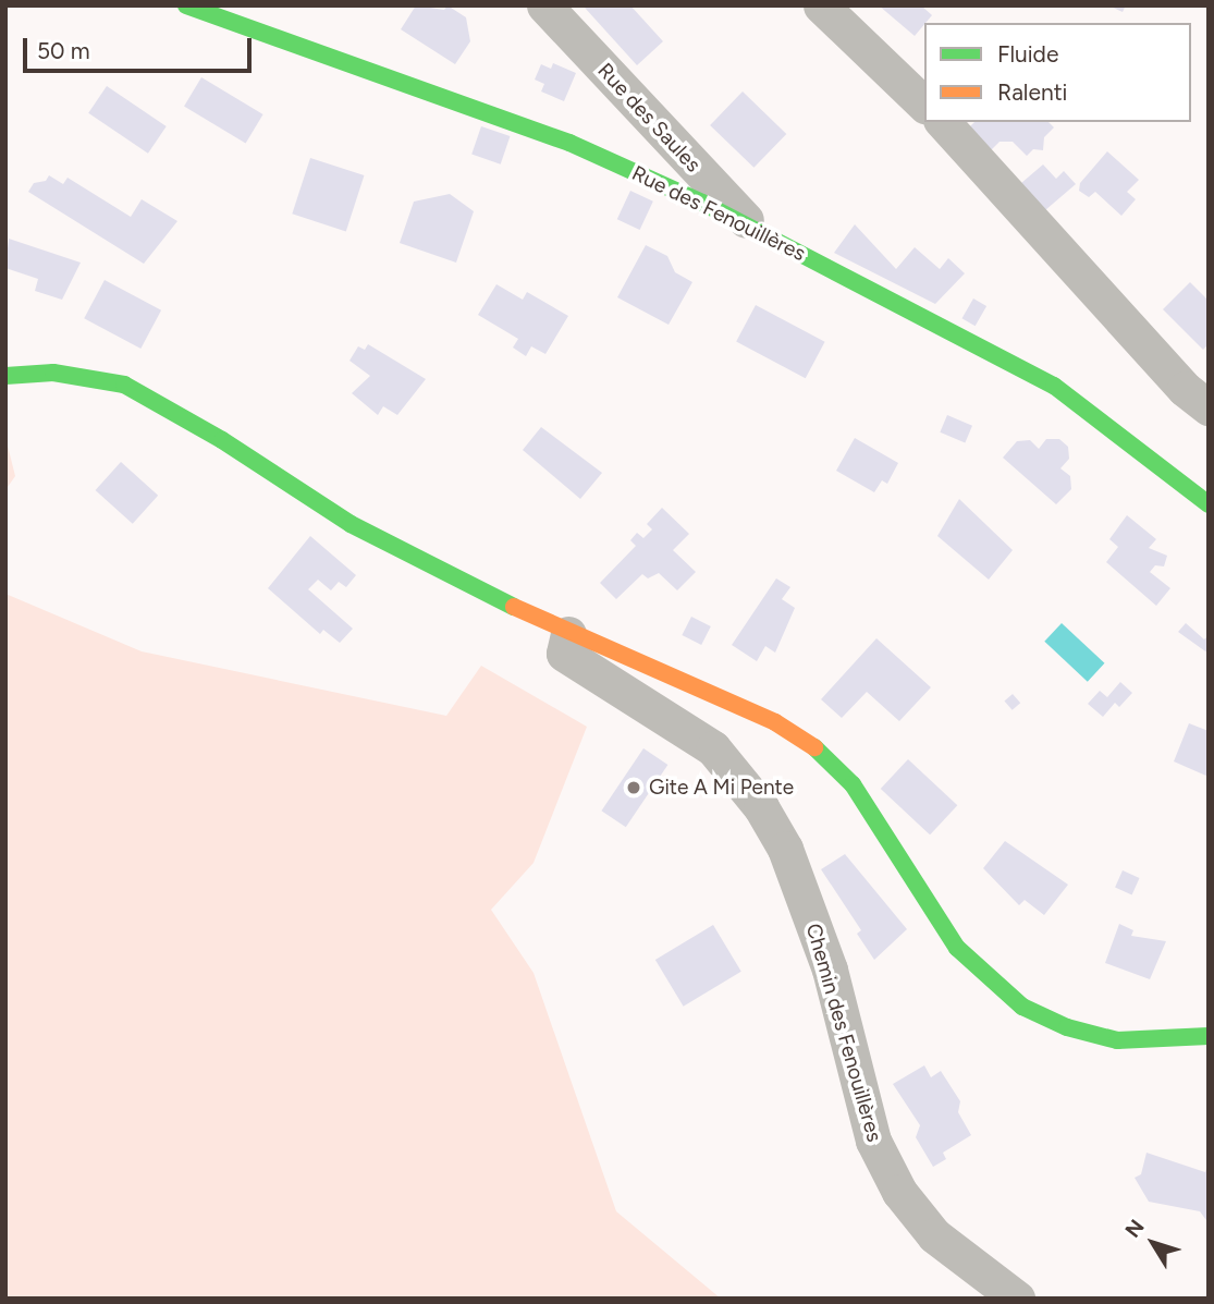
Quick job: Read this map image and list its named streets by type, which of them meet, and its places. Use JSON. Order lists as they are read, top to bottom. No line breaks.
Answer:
{"streets":{"street":["Rue des Saules","Rue des Fenouillères","Chemin des Fenouillères"]},"crossings":[["Rue des Saules","Rue des Fenouillères"]],"places":["Gite A Mi Pente"],"legend":["Fluide","Ralenti"],"scale_bar":"50 m","north":"top left"}
